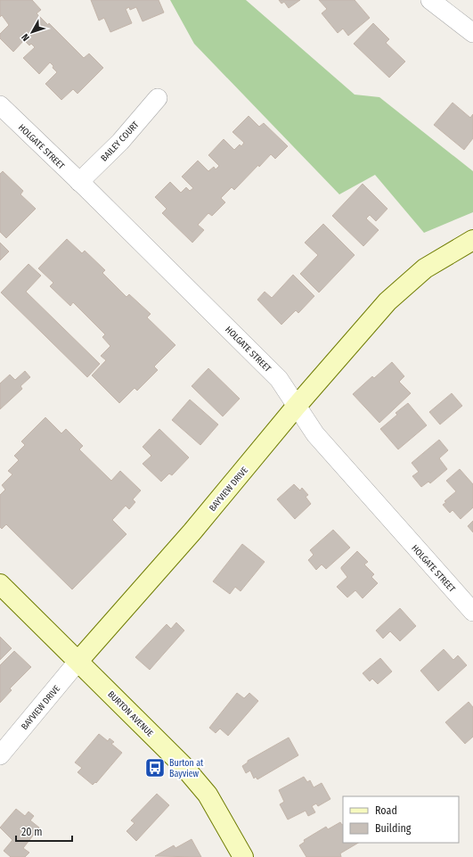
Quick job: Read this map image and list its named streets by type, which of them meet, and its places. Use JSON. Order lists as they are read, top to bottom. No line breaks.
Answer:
{"streets":{"street":["BAILEY COURT","HOLGATE STREET","BAYVIEW DRIVE","BURTON AVENUE"]},"crossings":[["BAILEY COURT","HOLGATE STREET"],["HOLGATE STREET","BAYVIEW DRIVE"],["BAYVIEW DRIVE","BURTON AVENUE"]],"places":{"bus stop":["Burton at Bayview"]},"legend":["Road","Building"],"scale_bar":"20 m","north":"bottom left"}
